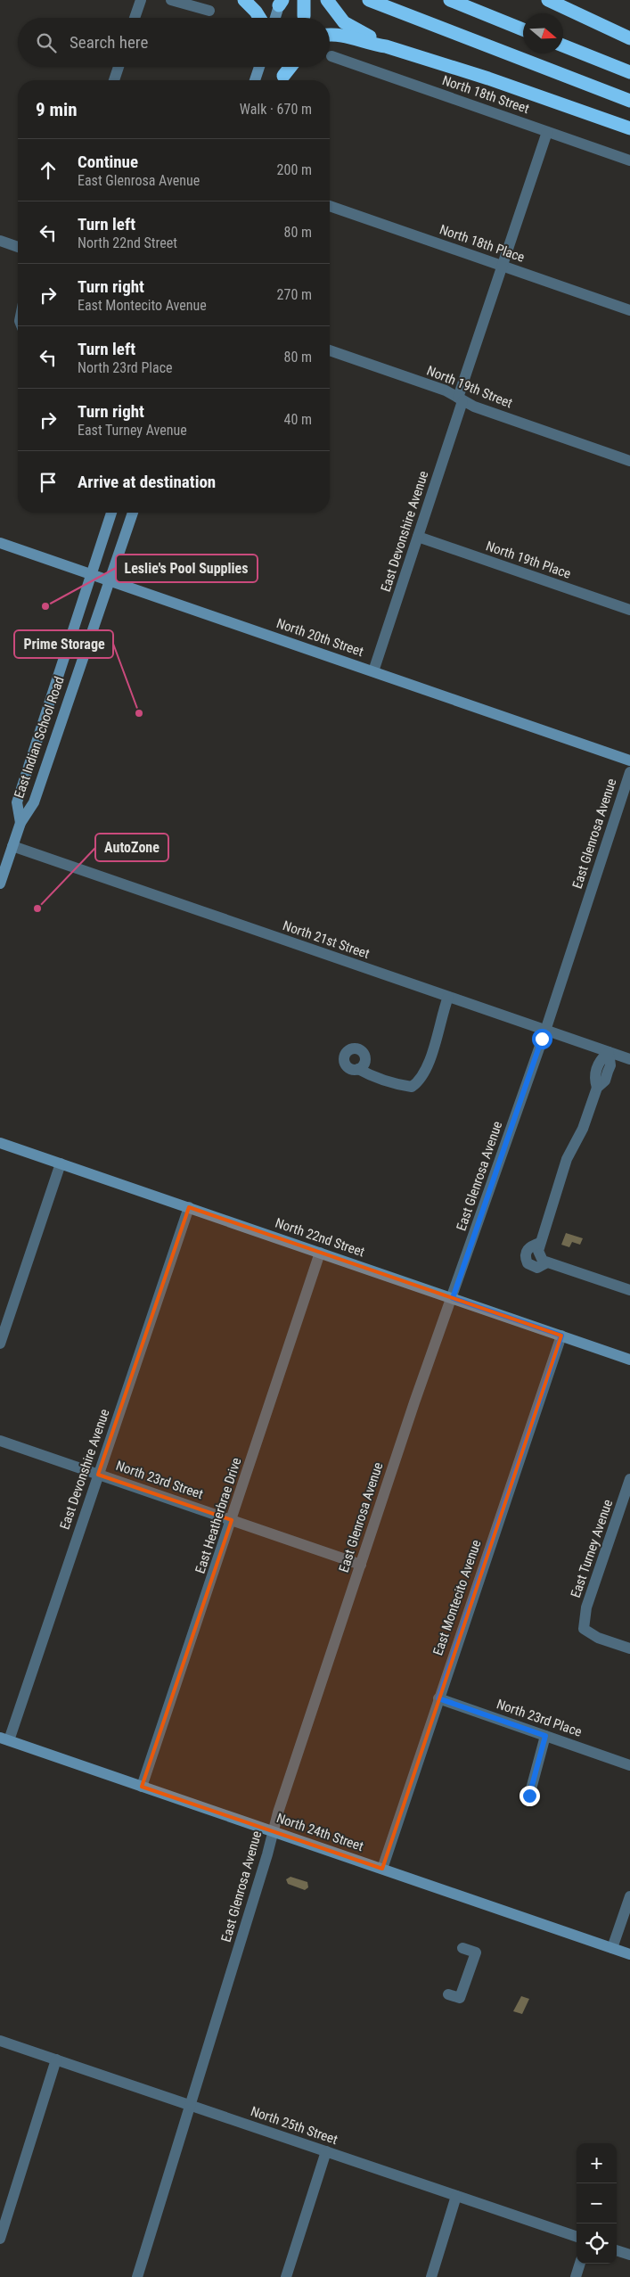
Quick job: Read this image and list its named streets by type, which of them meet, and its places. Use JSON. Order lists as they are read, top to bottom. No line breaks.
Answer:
{"streets":{"main road":["North 20th Street","East Indian School Road","North 22nd Street","North 24th Street"],"street":["North 18th Street","North 18th Place","North 19th Street","East Devonshire Avenue","North 19th Place","East Glenrosa Avenue","North 21st Street","North 23rd Street","East Heatherbrae Drive","East Turney Avenue","East Montecito Avenue","North 23rd Place","North 25th Street"]},"crossings":[["North 18th Street","East Devonshire Avenue"],["North 18th Place","East Devonshire Avenue"],["North 19th Street","East Devonshire Avenue"],["East Devonshire Avenue","North 19th Place"],["East Devonshire Avenue","North 20th Street"],["East Devonshire Avenue","North 22nd Street"],["East Devonshire Avenue","North 23rd Street"],["East Devonshire Avenue","North 24th Street"],["North 20th Street","East Indian School Road"],["East Indian School Road","North 21st Street"],["East Glenrosa Avenue","North 21st Street"],["East Glenrosa Avenue","North 22nd Street"],["East Glenrosa Avenue","North 23rd Street"],["East Glenrosa Avenue","North 24th Street"],["East Glenrosa Avenue","North 25th Street"],["North 22nd Street","East Heatherbrae Drive"],["North 22nd Street","East Montecito Avenue"],["North 23rd Street","East Heatherbrae Drive"],["East Heatherbrae Drive","North 24th Street"],["East Montecito Avenue","North 23rd Place"],["East Montecito Avenue","North 24th Street"]],"places":["Leslie's Pool Supplies","Prime Storage","AutoZone"],"north":"right","page":{"search":"Search here","heading":["9 min","Walk · 670 m"],"list":[["Continue","East Glenrosa Avenue","200 m"],["Turn left","North 22nd Street","80 m"],["Turn right","East Montecito Avenue","270 m"],["Turn left","North 23rd Place","80 m"],["Turn right","East Turney Avenue","40 m"],"Arrive at destination"],"map_buttons":["+","−"]}}
